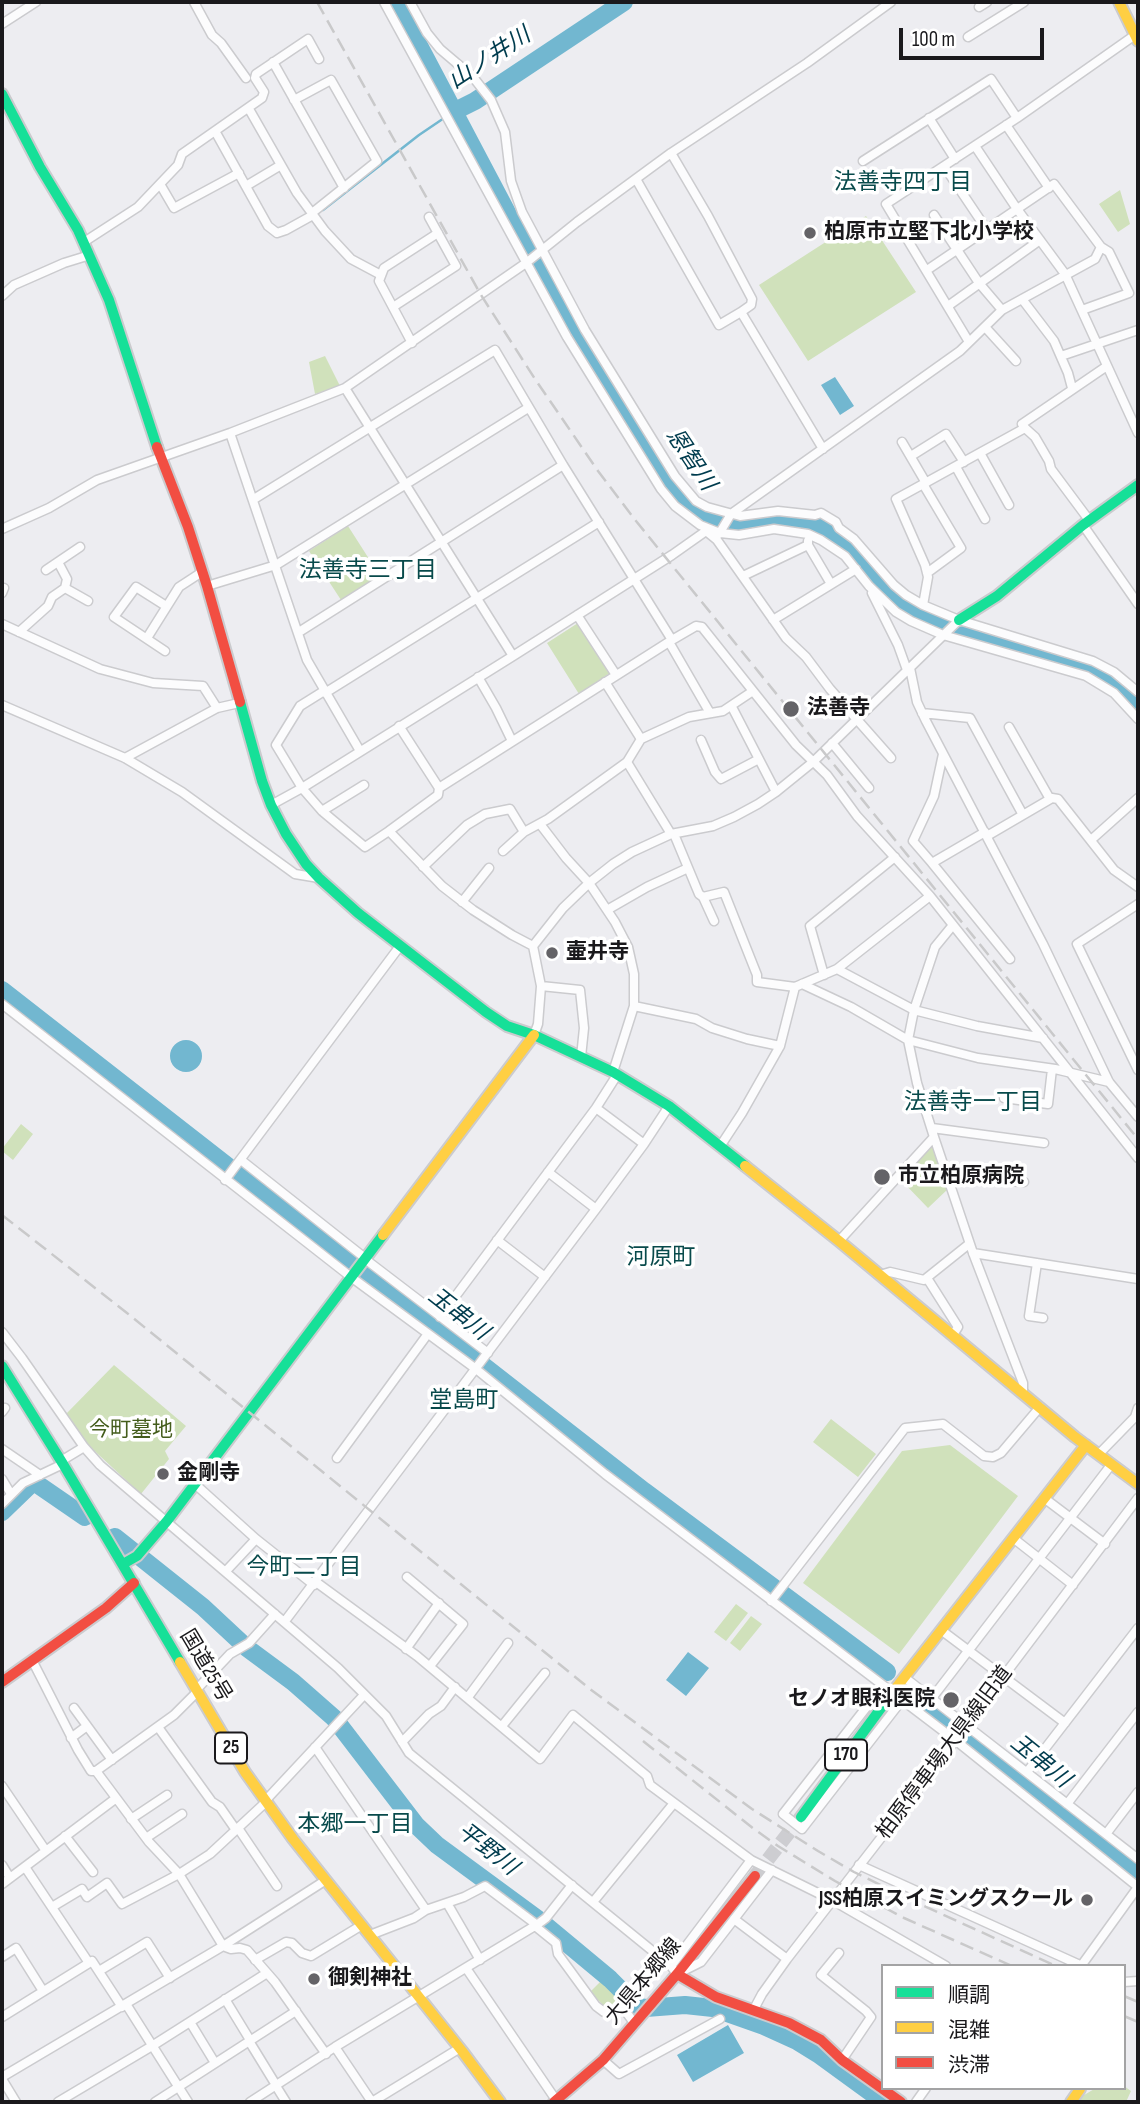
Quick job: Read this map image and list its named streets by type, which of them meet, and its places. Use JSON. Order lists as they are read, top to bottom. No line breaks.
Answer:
{"streets":{"main road":["国道25号","25","170","大県本郷線"],"street":["柏原停車場大県線旧道"]},"districts":["法善寺四丁目","法善寺三丁目","法善寺一丁目","河原町","堂島町","今町二丁目","本郷一丁目"],"water":["山ノ井川","恩智川","玉串川","平野川"],"parks":["今町墓地"],"places":["柏原市立堅下北小学校","法善寺","壷井寺","市立柏原病院","金剛寺","セノオ眼科医院","JSS柏原スイミングスクール","御剣神社"],"legend":["順調","混雑","渋滞"],"scale_bar":"100 m"}
